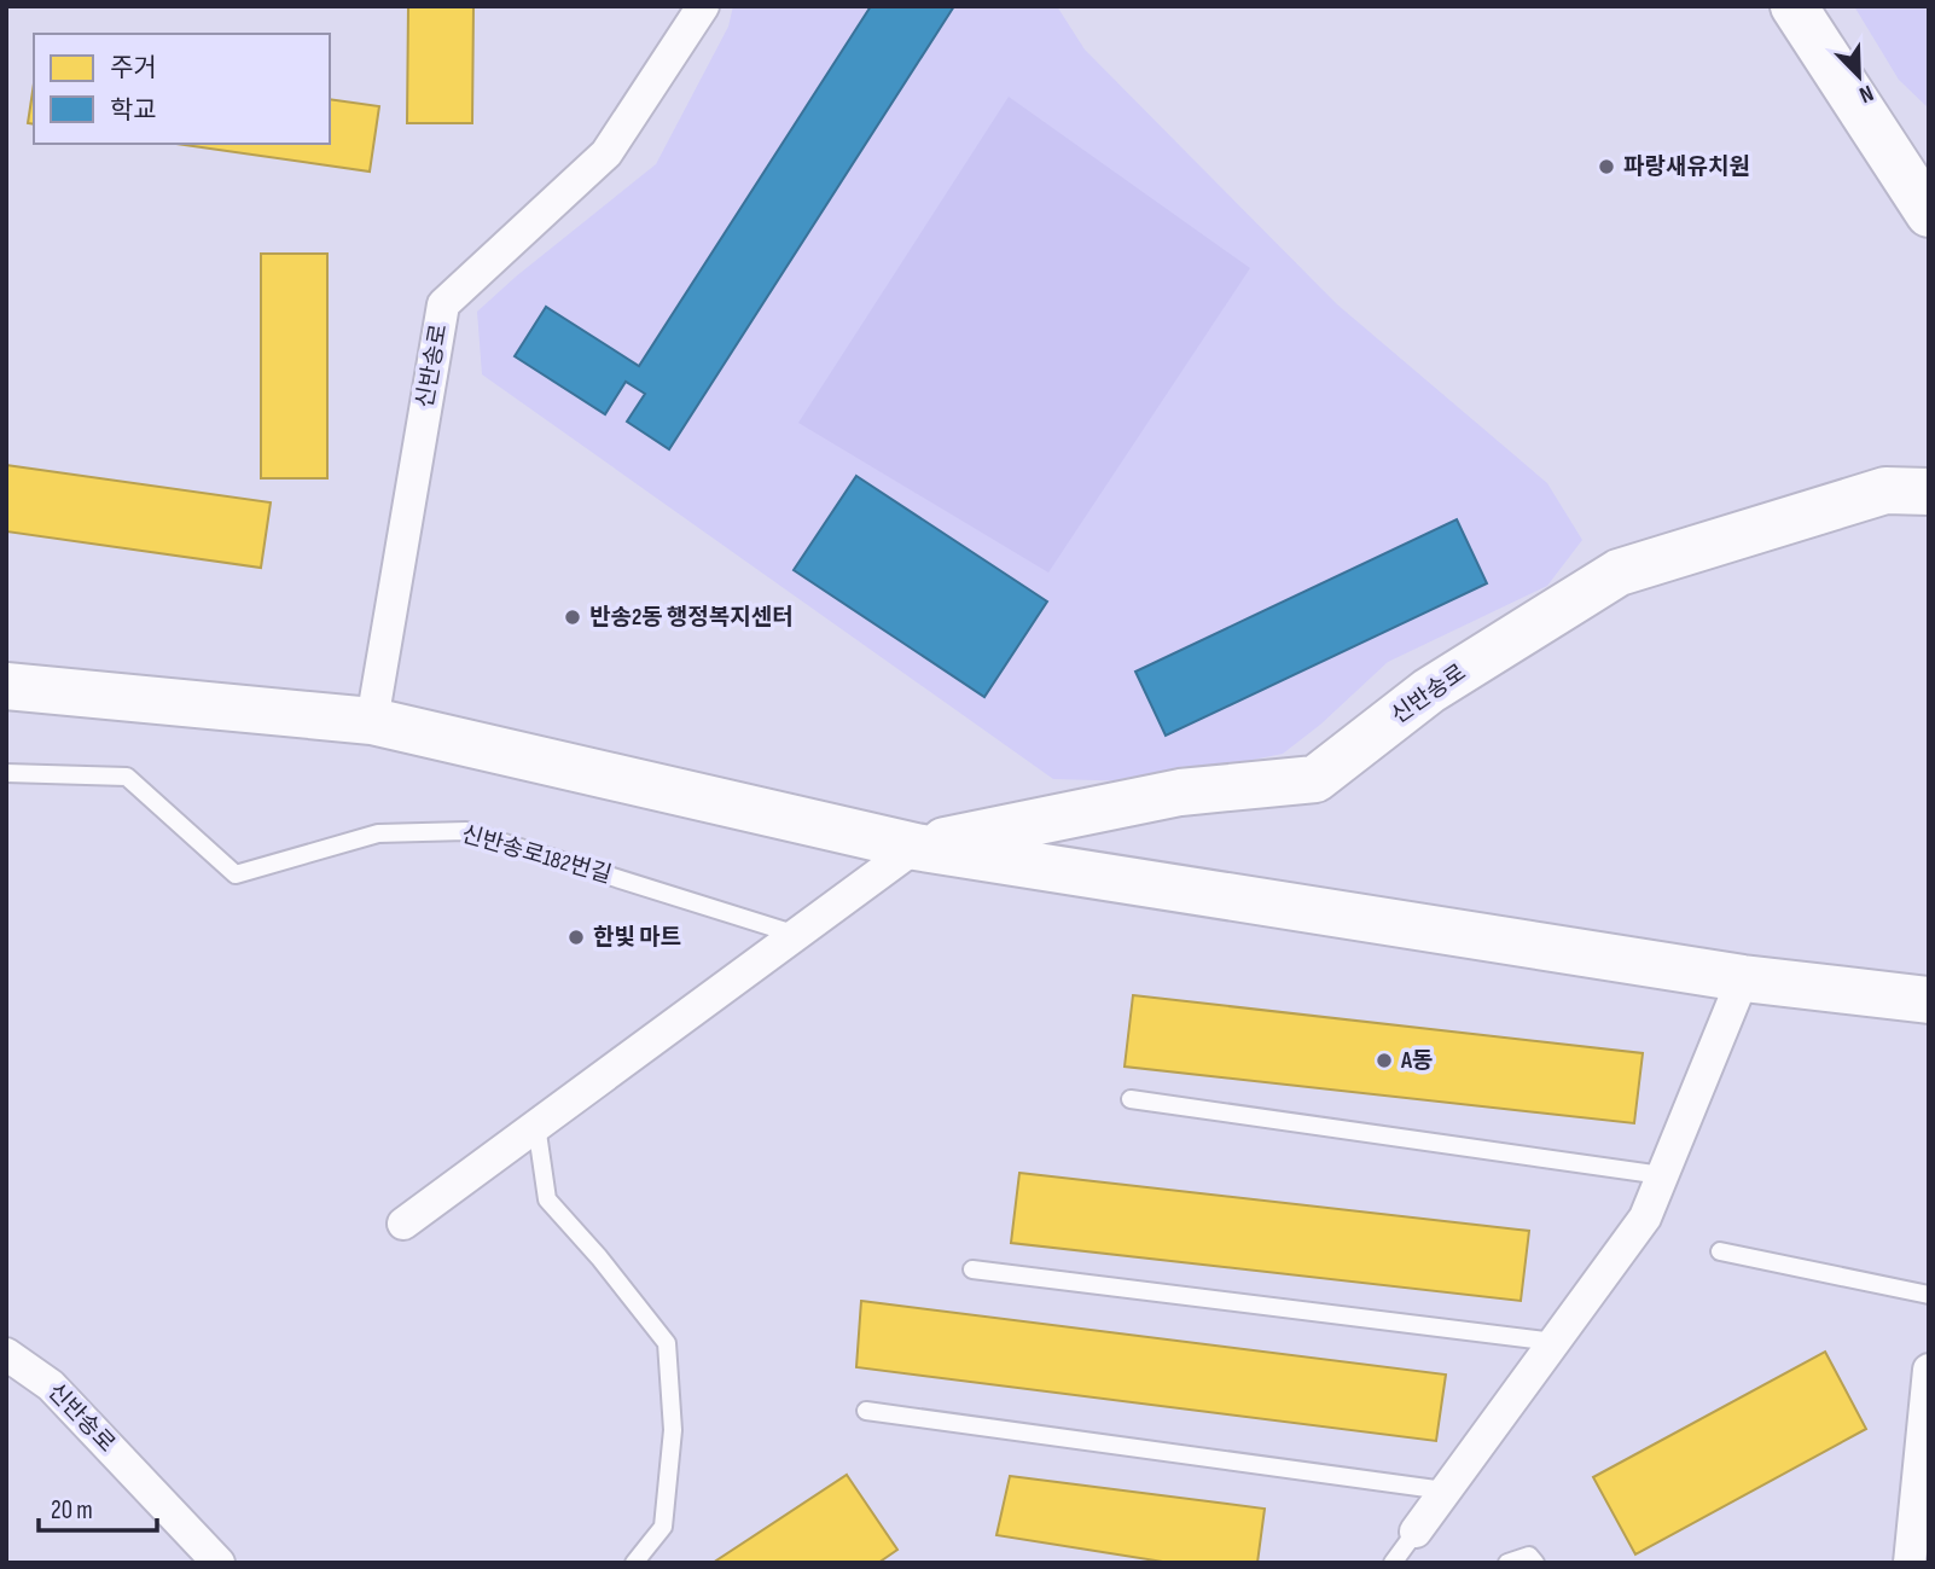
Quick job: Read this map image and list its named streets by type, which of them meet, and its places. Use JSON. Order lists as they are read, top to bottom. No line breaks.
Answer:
{"streets":{"main road":["신반송로"],"lane":["신반송로182번길"]},"places":["파랑새유치원","반송2동 행정복지센터","한빛 마트","A동"],"legend":["주거","학교"],"scale_bar":"20 m","north":"bottom right"}
